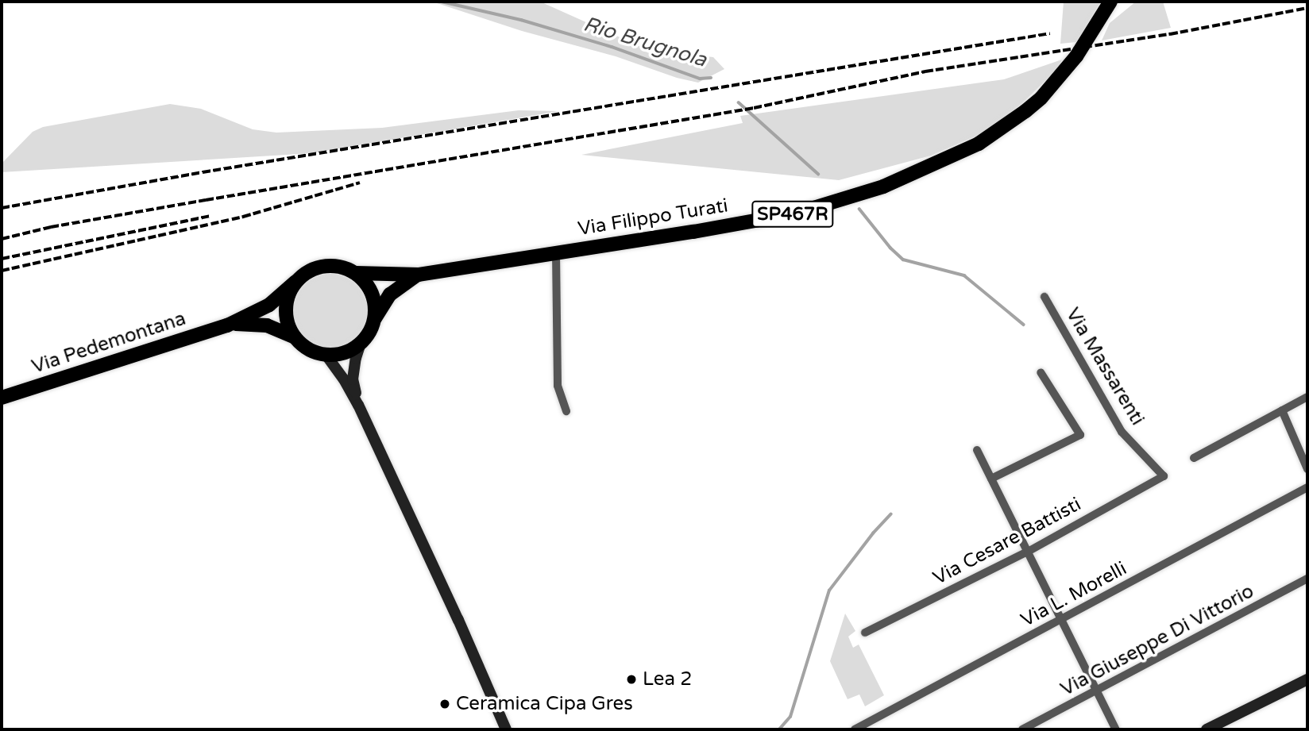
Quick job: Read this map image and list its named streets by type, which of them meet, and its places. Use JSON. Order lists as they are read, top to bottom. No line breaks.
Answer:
{"streets":{"main road":["SP467R","Via Filippo Turati","Via Pedemontana"],"street":["Via Massarenti","Via Cesare Battisti","Via L. Morelli","Via Giuseppe Di Vittorio"]},"crossings":[["SP467R","Via Filippo Turati"],["Via Massarenti","Via Cesare Battisti"]],"water":["Rio Brugnola"],"places":["Lea 2","Ceramica Cipa Gres"]}
